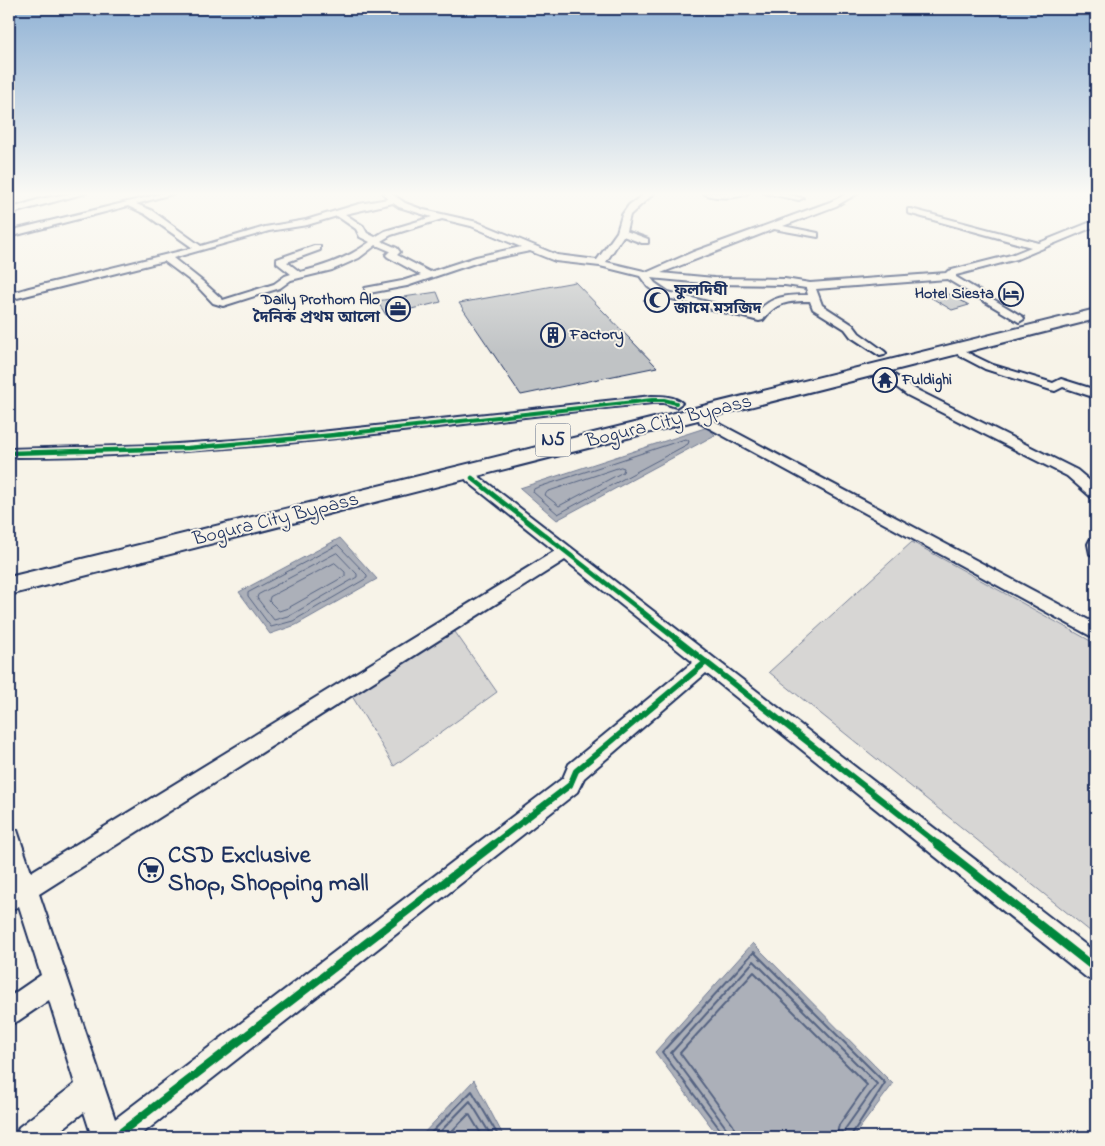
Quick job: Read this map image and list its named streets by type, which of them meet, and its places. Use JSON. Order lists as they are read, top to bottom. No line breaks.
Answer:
{"streets":{"highway":["Bogura City Bypass","N5"]},"places":{"hotel":["Hotel Siesta"],"mosque":["ফুলদিঘী জামে মসজিদ"],"office":["Daily Prothom Alo দৈনিক প্রথম আলো"],"building":["Factory"],"temple":["Fuldighi"],"supermarket":["CSD Exclusive Shop, Shopping mall"]}}
